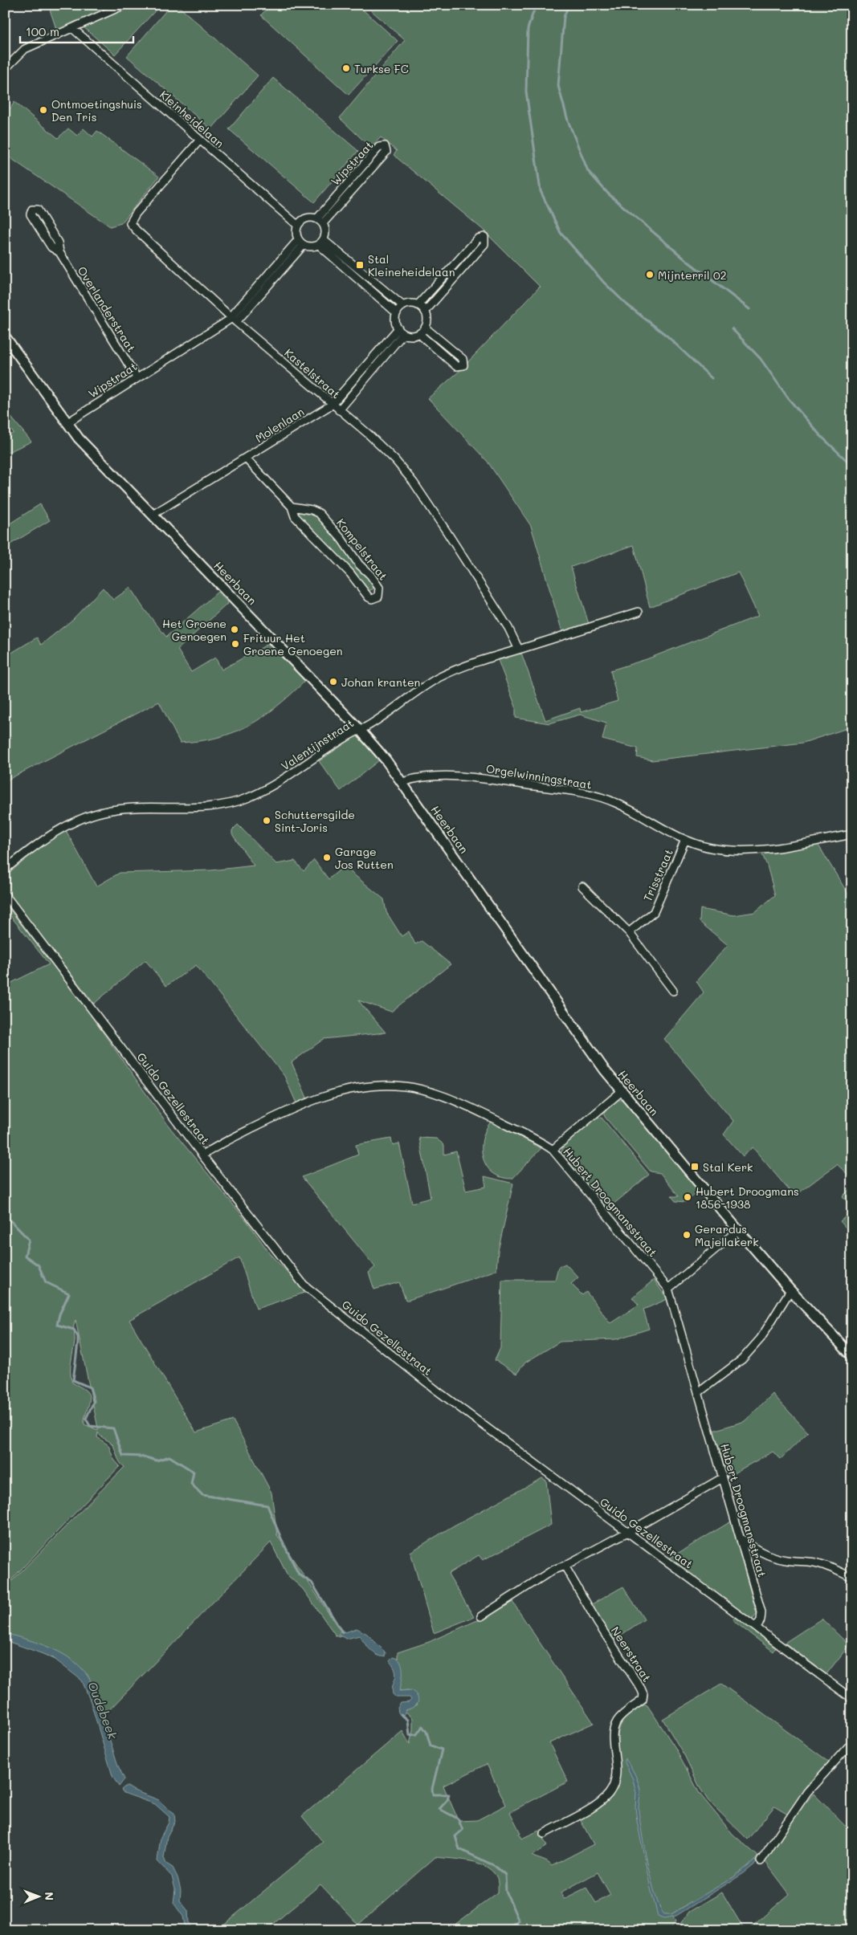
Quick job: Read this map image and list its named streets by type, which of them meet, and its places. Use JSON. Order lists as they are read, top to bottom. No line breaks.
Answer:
{"streets":{"street":["Kleinheidelaan","Wipstraat","Overlanderstraat","Kastelstraat","Molenlaan","Kompelstraat","Heerbaan","Valentijnstraat","Orgelwinningstraat","Trisstraat","Guido Gezellestraat","Hubert Droogmansstraat","Neerstraat"]},"crossings":[["Kleinheidelaan","Wipstraat"],["Kleinheidelaan","Kastelstraat"],["Wipstraat","Overlanderstraat"],["Wipstraat","Kastelstraat"],["Wipstraat","Heerbaan"],["Kastelstraat","Molenlaan"],["Kastelstraat","Valentijnstraat"],["Molenlaan","Kompelstraat"],["Molenlaan","Heerbaan"],["Heerbaan","Valentijnstraat"],["Heerbaan","Orgelwinningstraat"],["Orgelwinningstraat","Trisstraat"],["Guido Gezellestraat","Hubert Droogmansstraat"]],"water":["Oudebeek"],"places":{"other":["Turkse FC","Ontmoetingshuis Den Tris","Mijnterril 02","Het Groene Genoegen","Frituur Het Groene Genoegen","Johan kranten","Schuttersgilde Sint-Joris","Garage Jos Rutten","Hubert Droogmans 1856-1938","Gerardus Majellakerk"],"transit":["Stal Kleineheidelaan","Stal Kerk"]},"scale_bar":"100 m","north":"right"}
